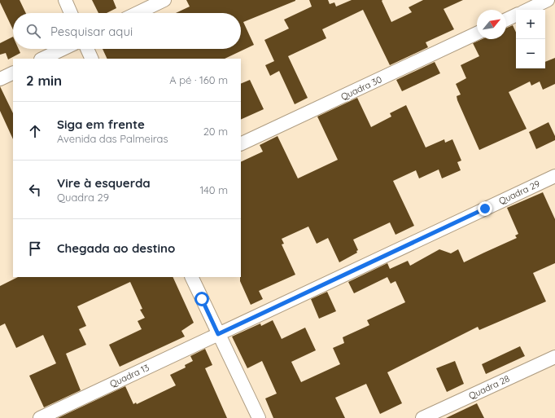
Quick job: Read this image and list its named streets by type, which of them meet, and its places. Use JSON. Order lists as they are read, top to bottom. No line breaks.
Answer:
{"streets":{"street":["Quadra 30","Quadra 29","Quadra 13","Quadra 28"]},"crossings":[["Quadra 29","Quadra 13"]],"north":"top right","page":{"map_buttons":["+","−"],"search":"Pesquisar aqui","heading":["2 min","A pé · 160 m"],"list":[["Siga em frente","Avenida das Palmeiras","20 m"],["Vire à esquerda","Quadra 29","140 m"],"Chegada ao destino"]}}
